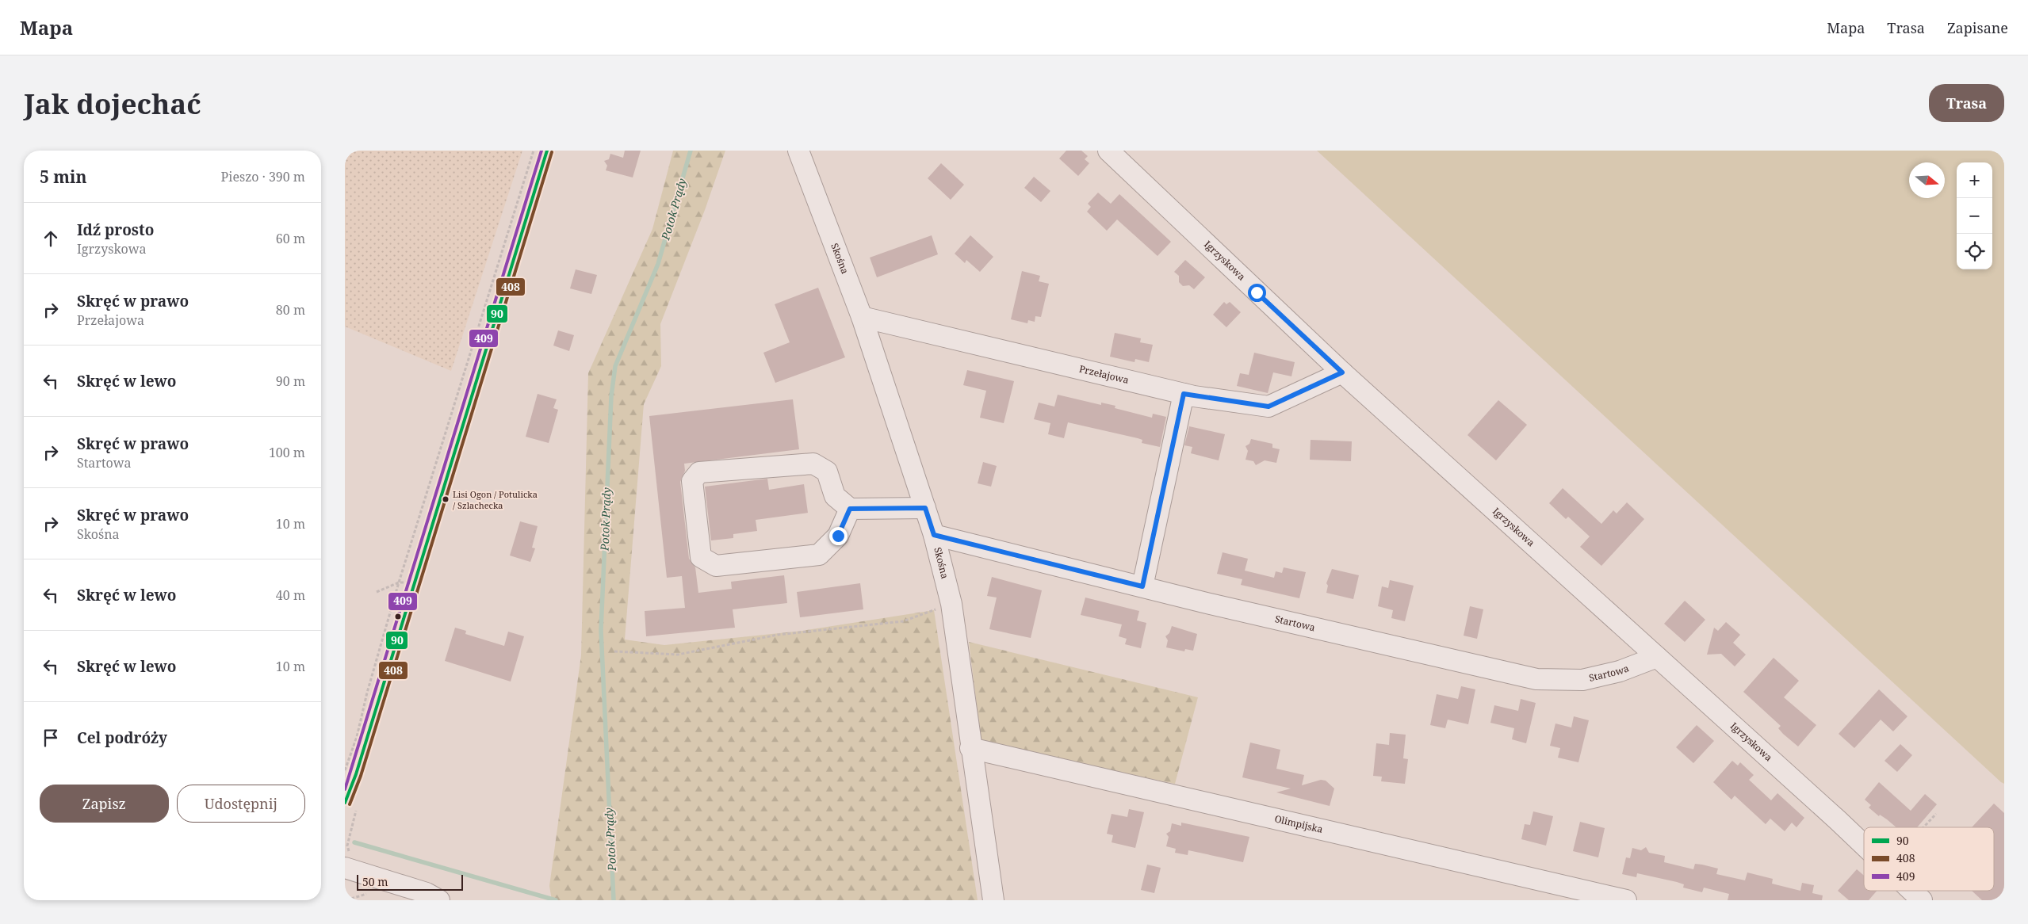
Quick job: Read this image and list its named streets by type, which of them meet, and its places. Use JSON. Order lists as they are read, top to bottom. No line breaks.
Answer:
{"streets":{"street":["Skośna","Igrzyskowa","Przełajowa","Startowa","Olimpijska"]},"crossings":[["Skośna","Przełajowa"],["Skośna","Startowa"],["Skośna","Olimpijska"],["Igrzyskowa","Przełajowa"],["Igrzyskowa","Startowa"]],"water":["Potok Prądy"],"places":["Lisi Ogon / Potulicka / Szlachecka"],"lines":["transit line 90","transit line 409","transit line 408"],"legend":["90","408","409"],"scale_bar":"50 m","north":"right","page":{"header":"Mapa","nav":["Mapa","Trasa","Zapisane"],"buttons":["Trasa",["Zapisz","Udostępnij"]],"title":"Jak dojechać","heading":["5 min","Pieszo · 390 m"],"map_buttons":["+","−"],"list":[["Idź prosto","Igrzyskowa","60 m"],["Skręć w prawo","Przełajowa","80 m"],["Skręć w lewo","90 m"],["Skręć w prawo","Startowa","100 m"],["Skręć w prawo","Skośna","10 m"],["Skręć w lewo","40 m"],["Skręć w lewo","10 m"],"Cel podróży"],"scale":"50 m"}}
